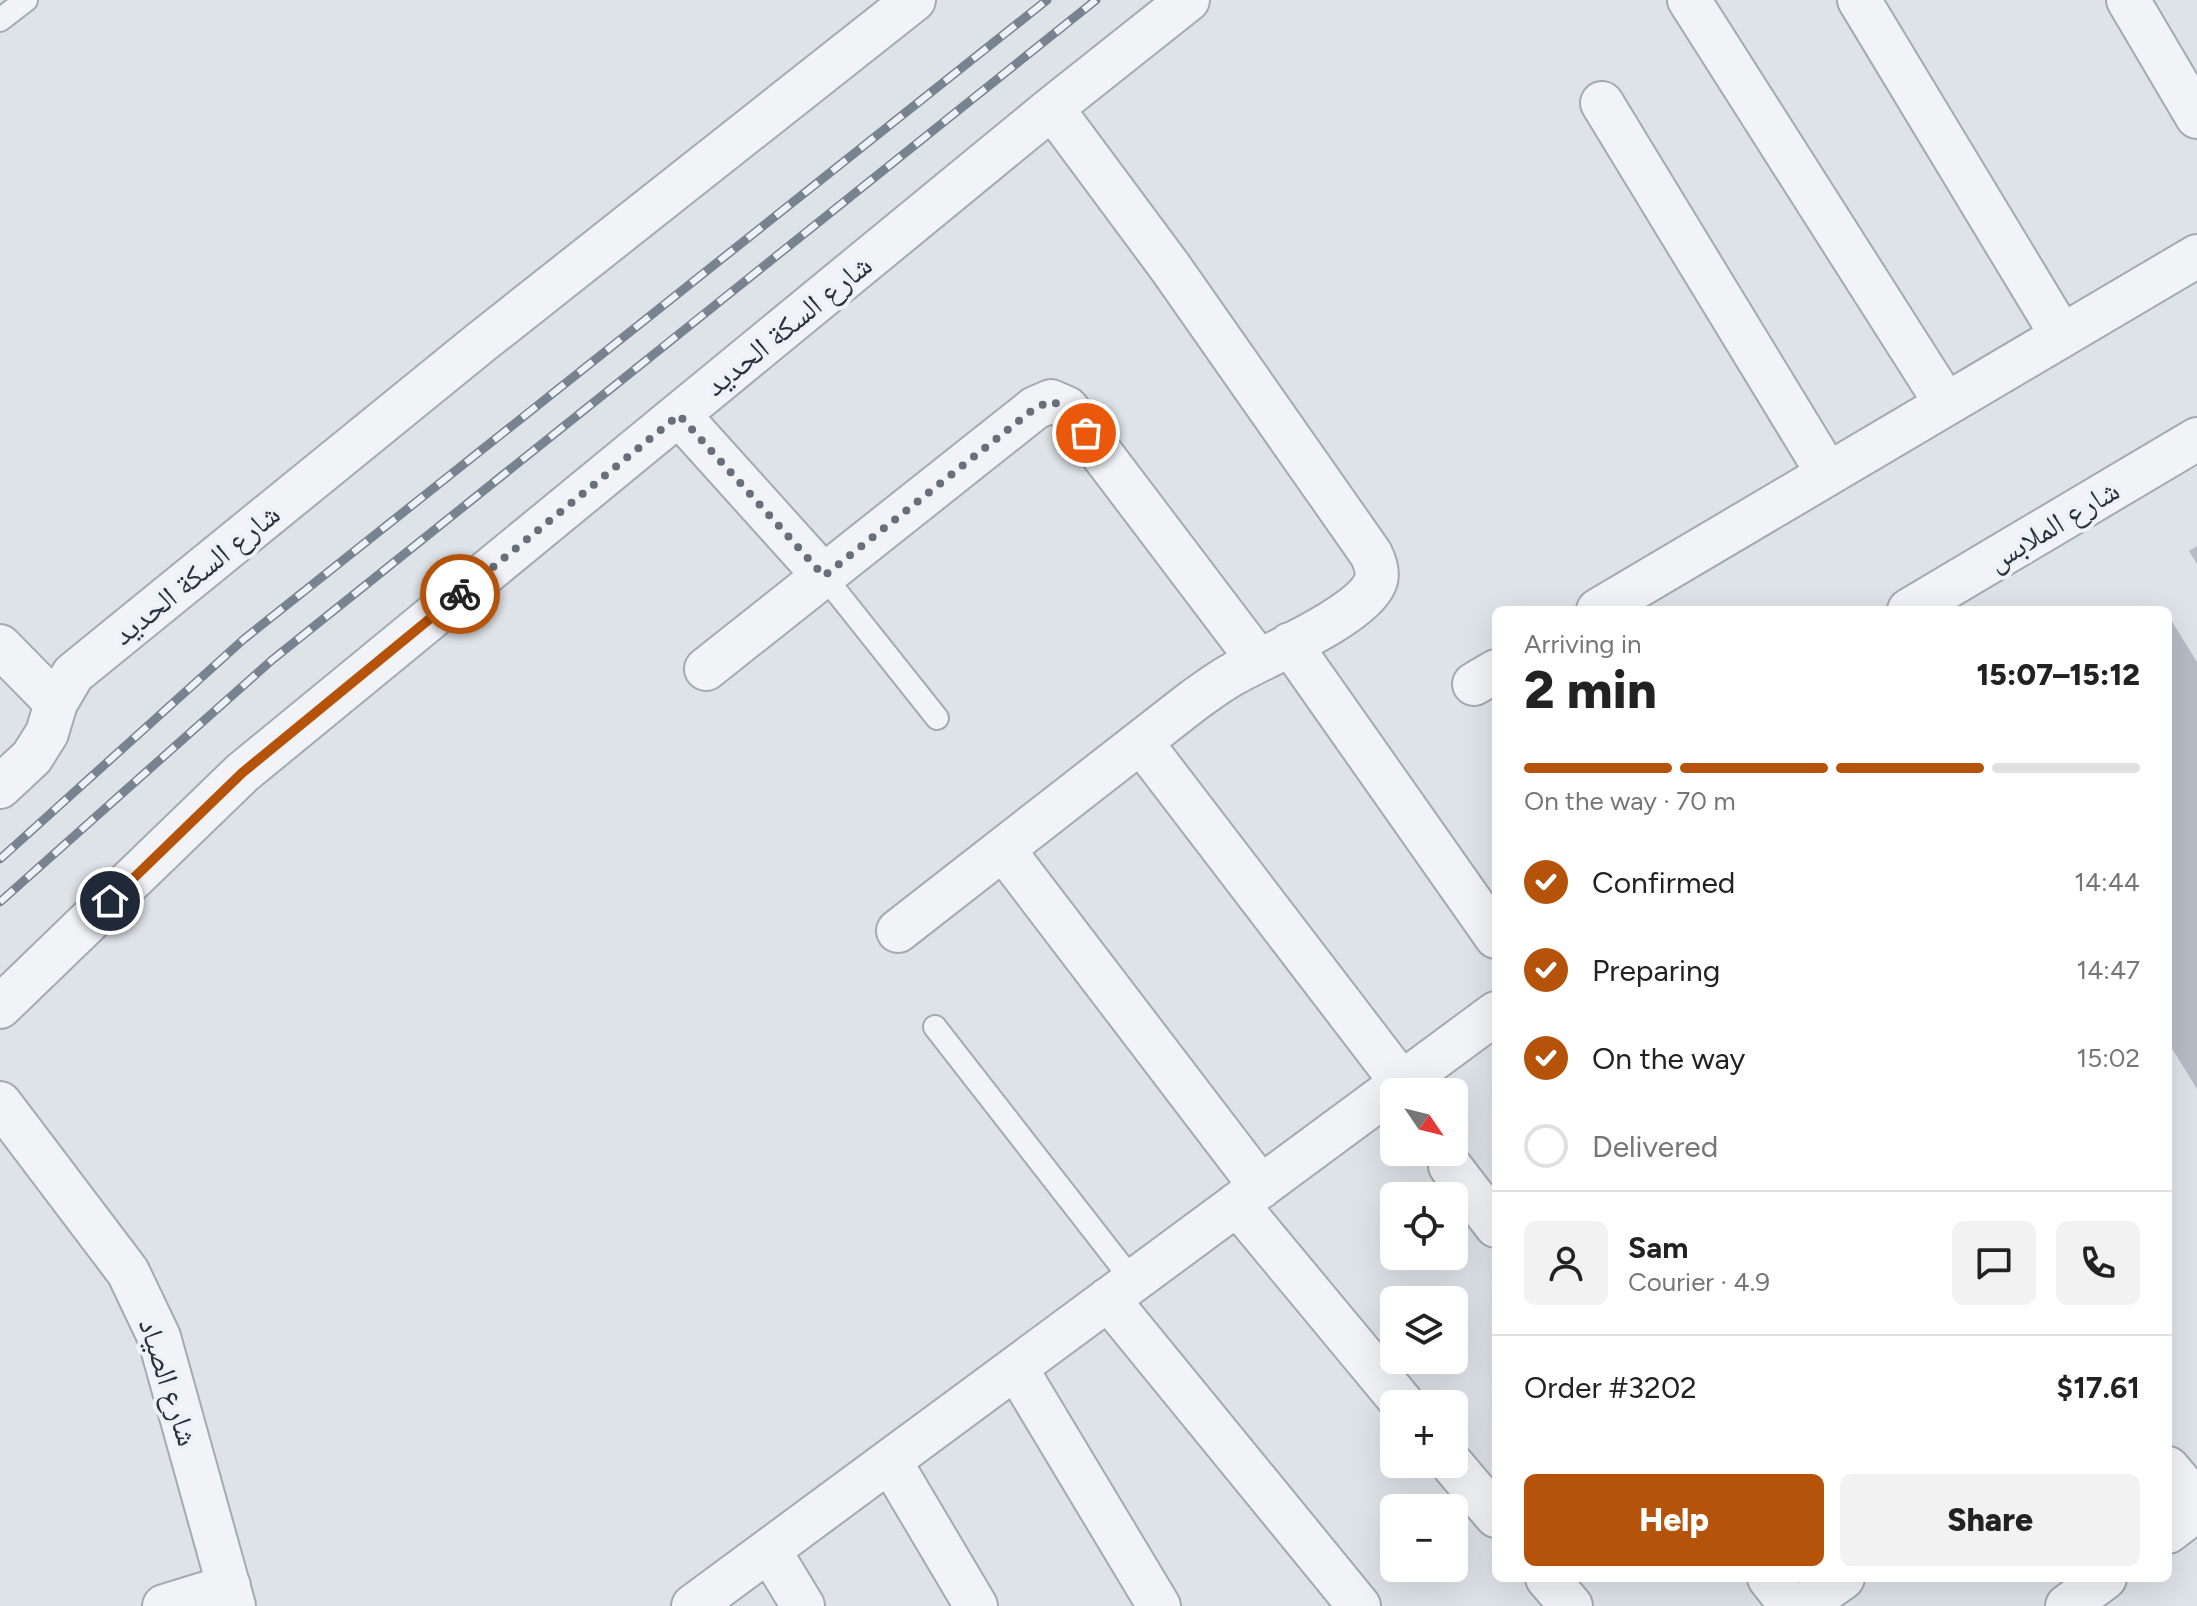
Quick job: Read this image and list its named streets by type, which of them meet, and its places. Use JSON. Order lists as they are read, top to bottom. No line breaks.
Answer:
{"streets":{"street":["شارع السكة الحديد","شارع الملابس","شارع الصياد"]},"north":"bottom right","page":{"heading":["2 min","Arriving in","15:07–15:12"],"panel":["Sam","Courier · 4.9","Order #3202","$17.61"],"bar":"On the way · 70 m","list":[["Confirmed","14:44"],["Preparing","14:47"],["On the way","15:02"],"Delivered"],"map_buttons":["+","−"],"buttons":["Help","Share"]}}
